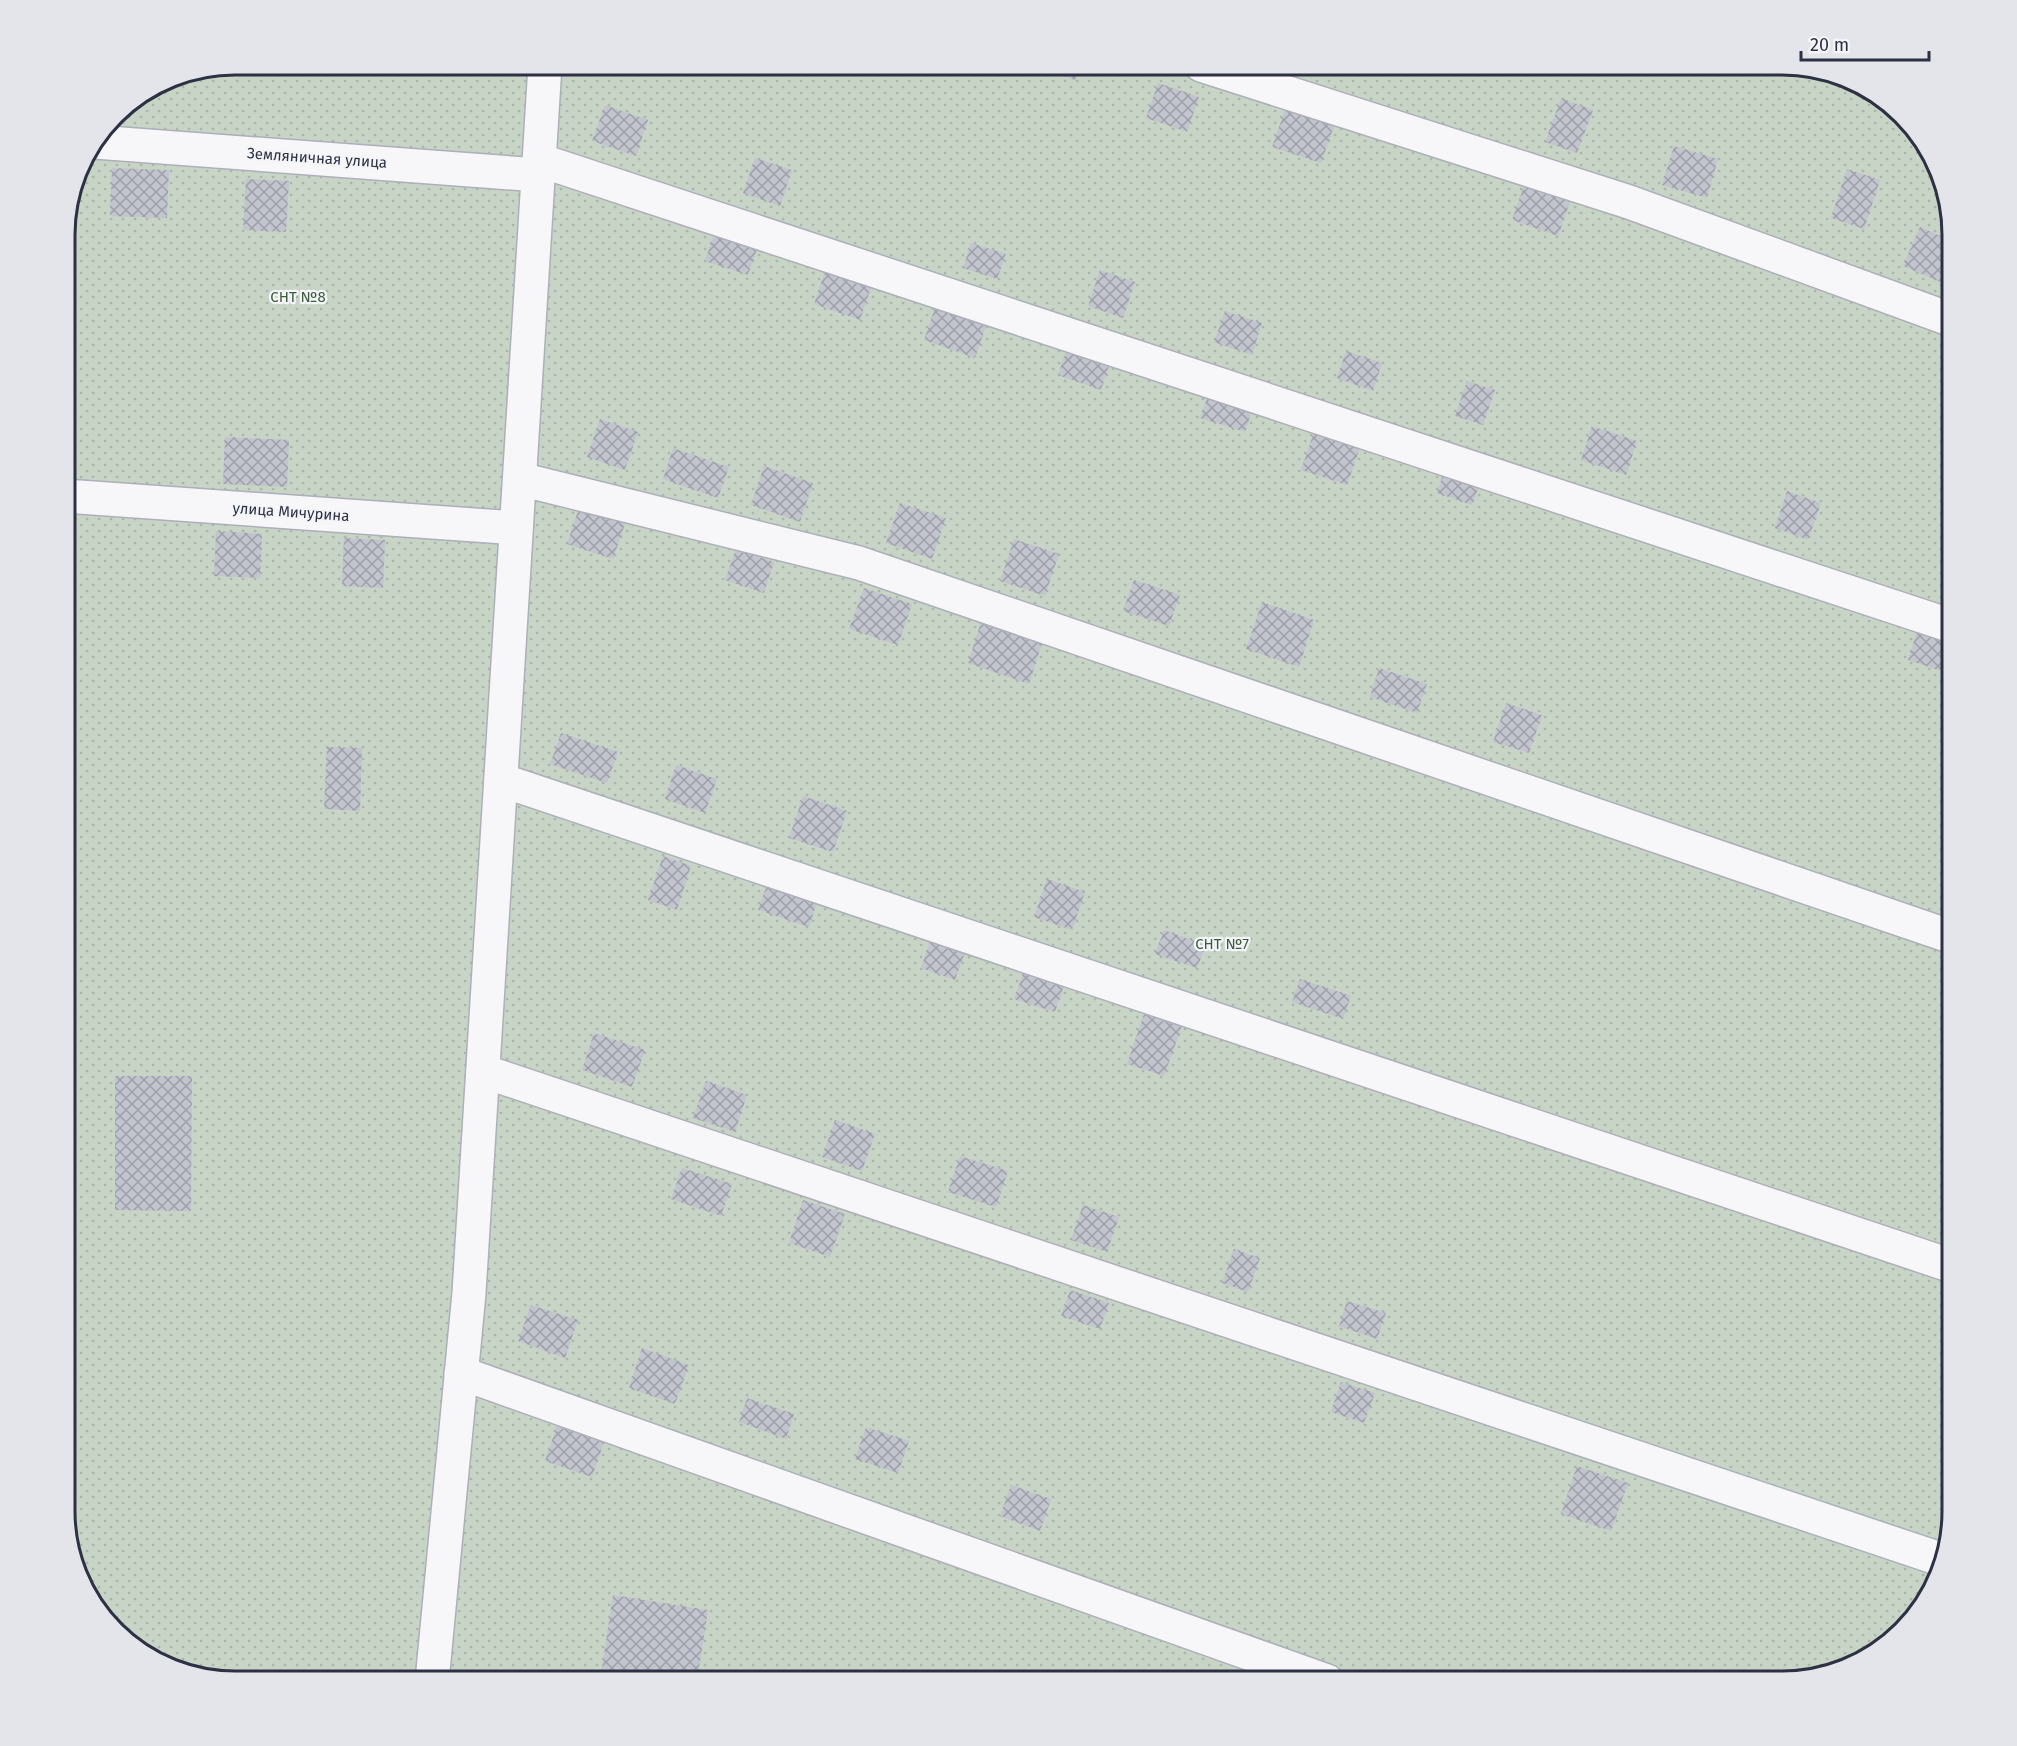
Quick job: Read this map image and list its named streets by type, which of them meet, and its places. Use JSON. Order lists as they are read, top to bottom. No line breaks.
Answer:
{"streets":{"street":["Земляничная улица","улица Мичурина"]},"parks":["СНТ №8","СНТ №7"],"scale_bar":"20 m"}
